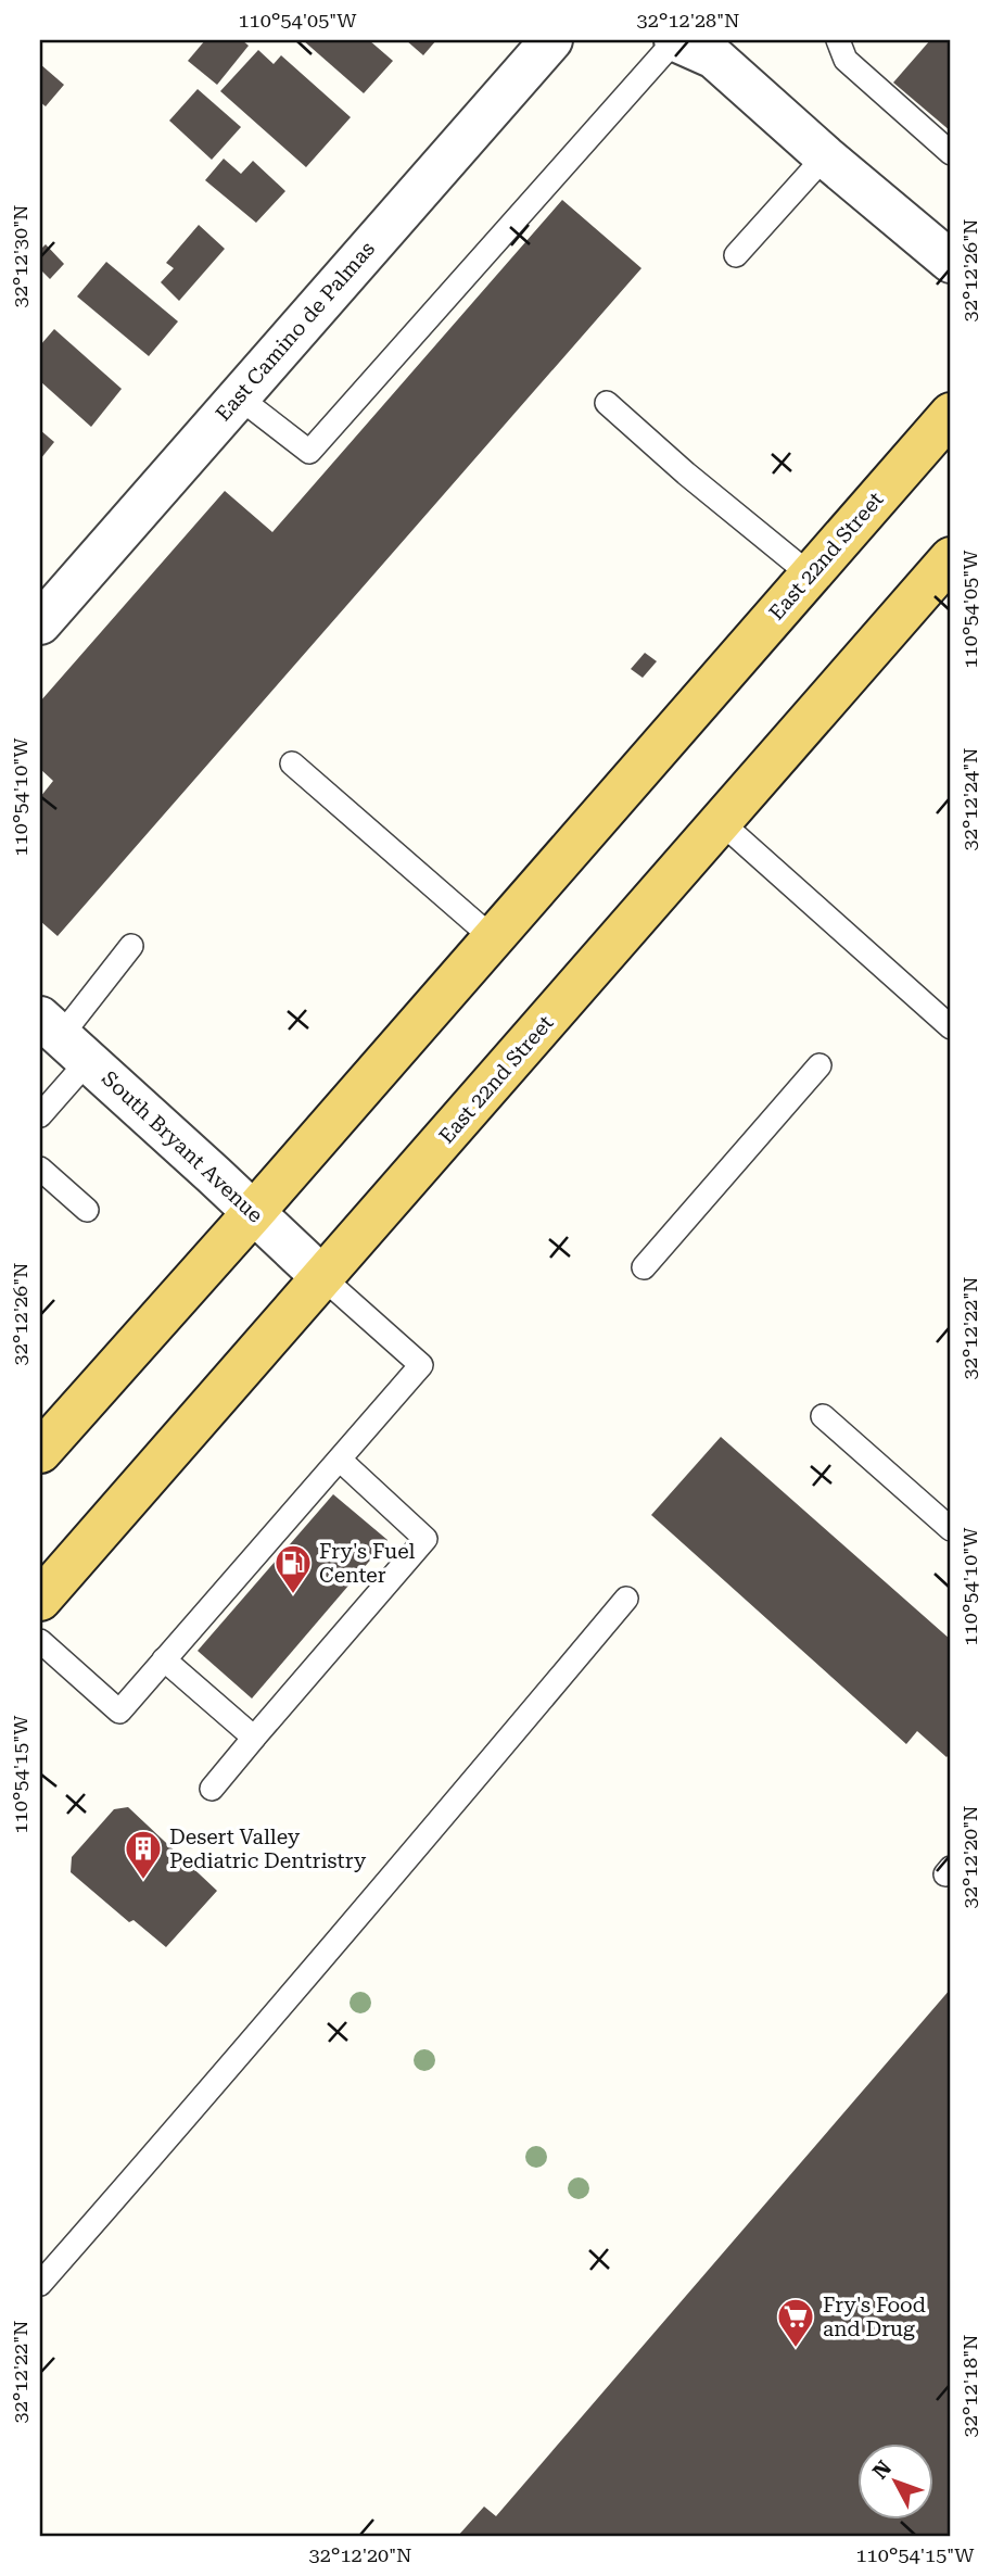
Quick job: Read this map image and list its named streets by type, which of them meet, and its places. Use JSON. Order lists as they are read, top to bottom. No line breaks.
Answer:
{"streets":{"main road":["East 22nd Street"],"street":["East Camino de Palmas","South Bryant Avenue"]},"crossings":[["East 22nd Street","South Bryant Avenue"]],"places":{"fuel station":["Fry's Fuel Center"],"building":["Desert Valley Pediatric Dentristry"],"supermarket":["Fry's Food and Drug"]},"north":"top left","coordinates":["110°54'05\"W","32°12'28\"N","32°12'30\"N","32°12'26\"N","110°54'10\"W","32°12'24\"N","32°12'22\"N","110°54'15\"W","32°12'20\"N","32°12'18\"N"]}
